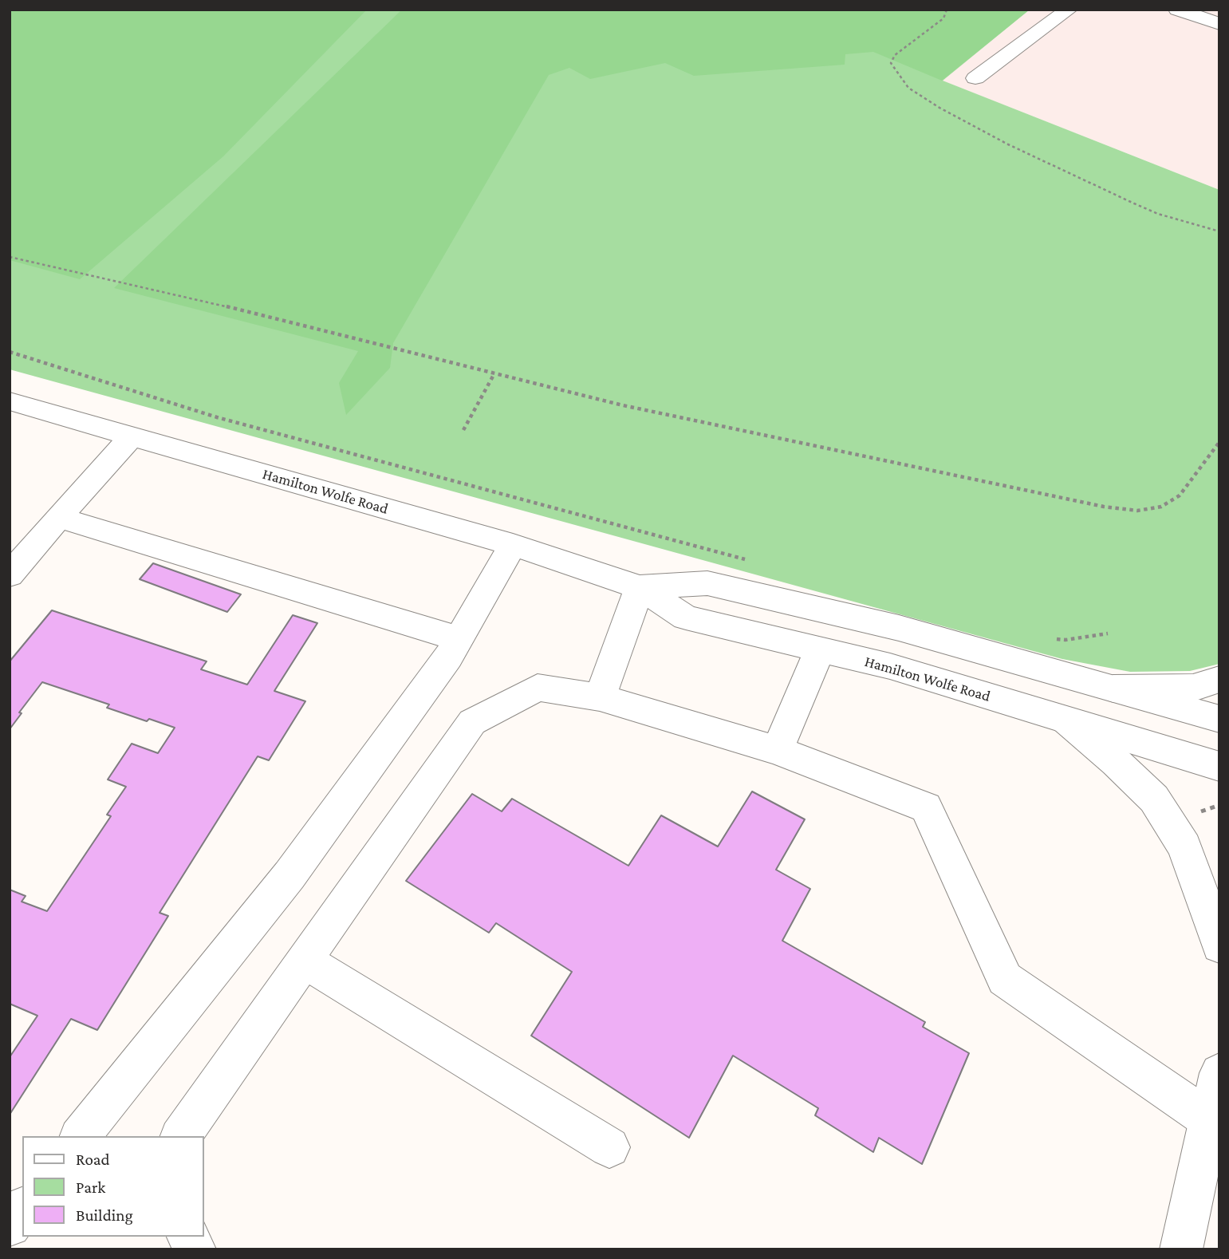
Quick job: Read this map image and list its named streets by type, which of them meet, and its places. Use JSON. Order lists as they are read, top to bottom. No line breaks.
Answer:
{"streets":{"street":["Hamilton Wolfe Road"]},"legend":["Road","Park","Building"]}
